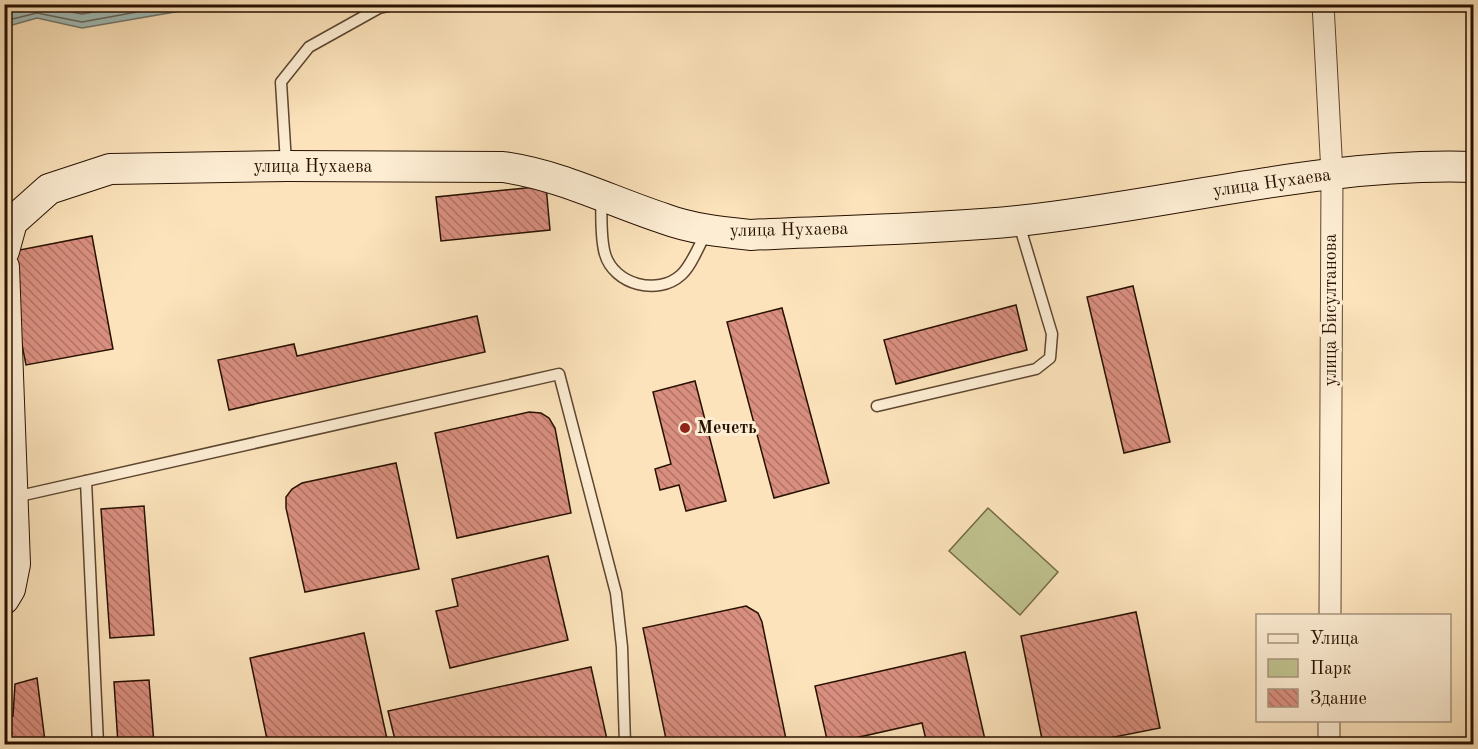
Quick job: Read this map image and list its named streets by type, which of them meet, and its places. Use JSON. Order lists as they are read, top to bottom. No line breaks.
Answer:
{"streets":{"street":["улица Нухаева","улица Бисултанова"]},"crossings":[["улица Нухаева","улица Бисултанова"]],"places":["Мечеть"],"legend":["Улица","Парк","Здание"]}
